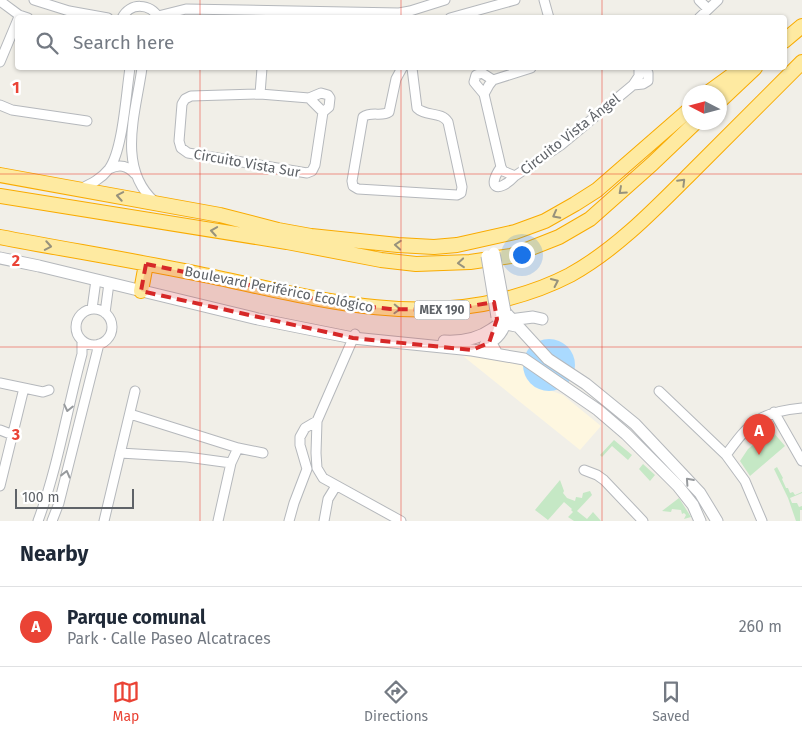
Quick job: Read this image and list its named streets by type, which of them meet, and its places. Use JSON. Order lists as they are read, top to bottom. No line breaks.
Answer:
{"streets":{"highway":["Boulevard Periférico Ecológico","MEX 190"],"street":["Circuito Vista Ángel","Circuito Vista Sur"]},"scale_bar":"100 m","north":"left","page":{"search":"Search here","pins":"A","scale":"100 m","heading":"Nearby","list":[{"mark":"A","name":"Parque comunal","note":"Park · Calle Paseo Alcatraces","value":"260 m"}],"nav":["Map","Directions","Saved"]},"grid":{"rows":["1","2","3"]}}
